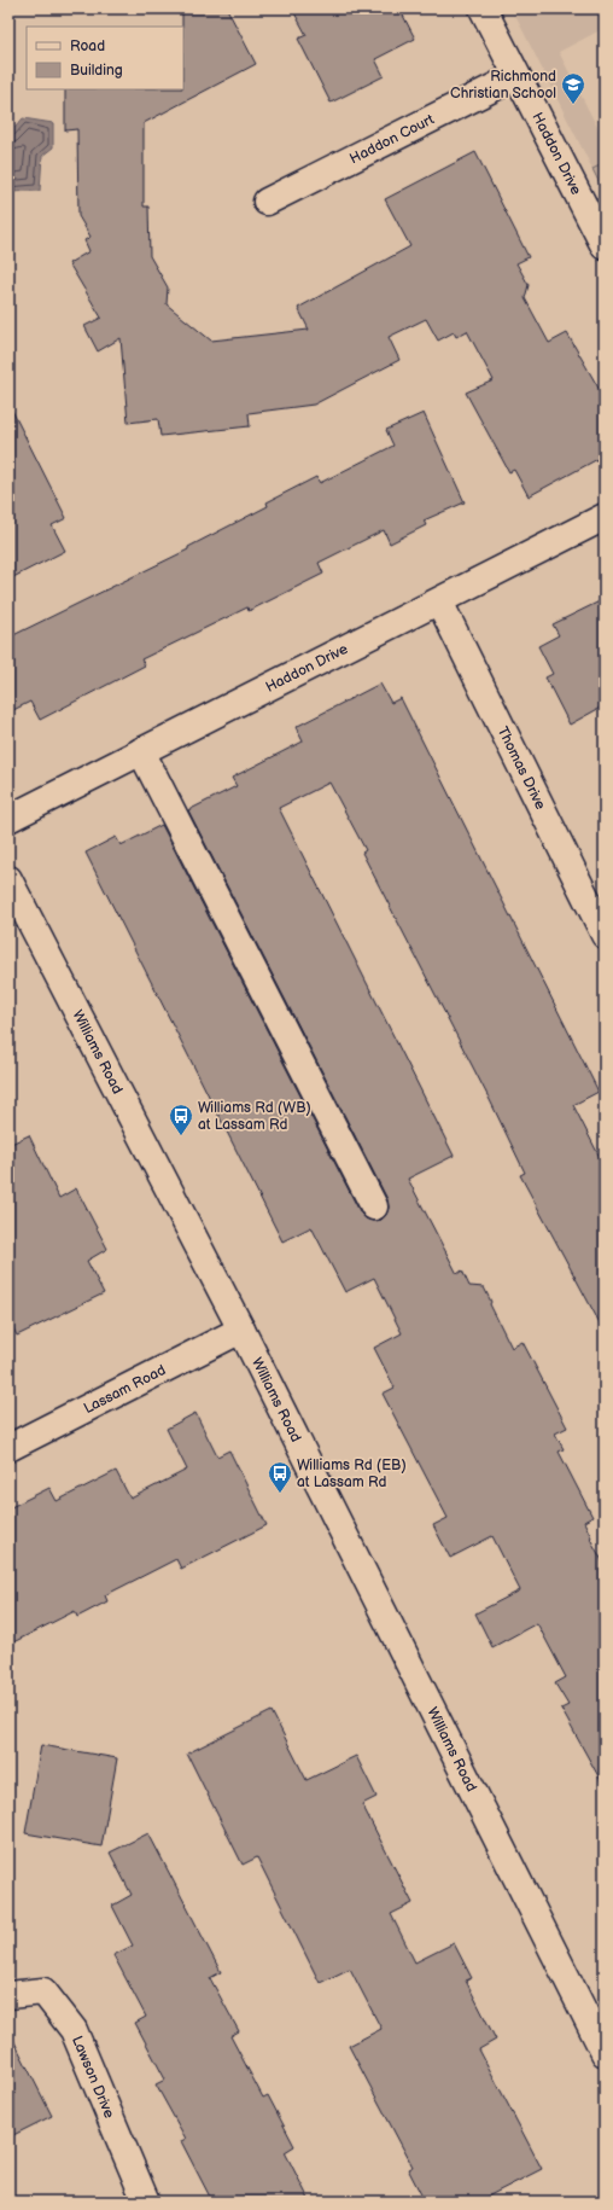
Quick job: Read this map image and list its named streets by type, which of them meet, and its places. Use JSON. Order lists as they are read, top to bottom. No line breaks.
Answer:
{"streets":{"street":["Haddon Court","Haddon Drive","Thomas Drive","Williams Road","Lassam Road","Lawson Drive"]},"crossings":[["Haddon Court","Haddon Drive"],["Haddon Drive","Thomas Drive"],["Williams Road","Lassam Road"]],"places":{"school or university":["Richmond Christian School"],"bus stop":["Williams Rd (WB) at Lassam Rd","Williams Rd (EB) at Lassam Rd"]},"legend":["Road","Building"]}
